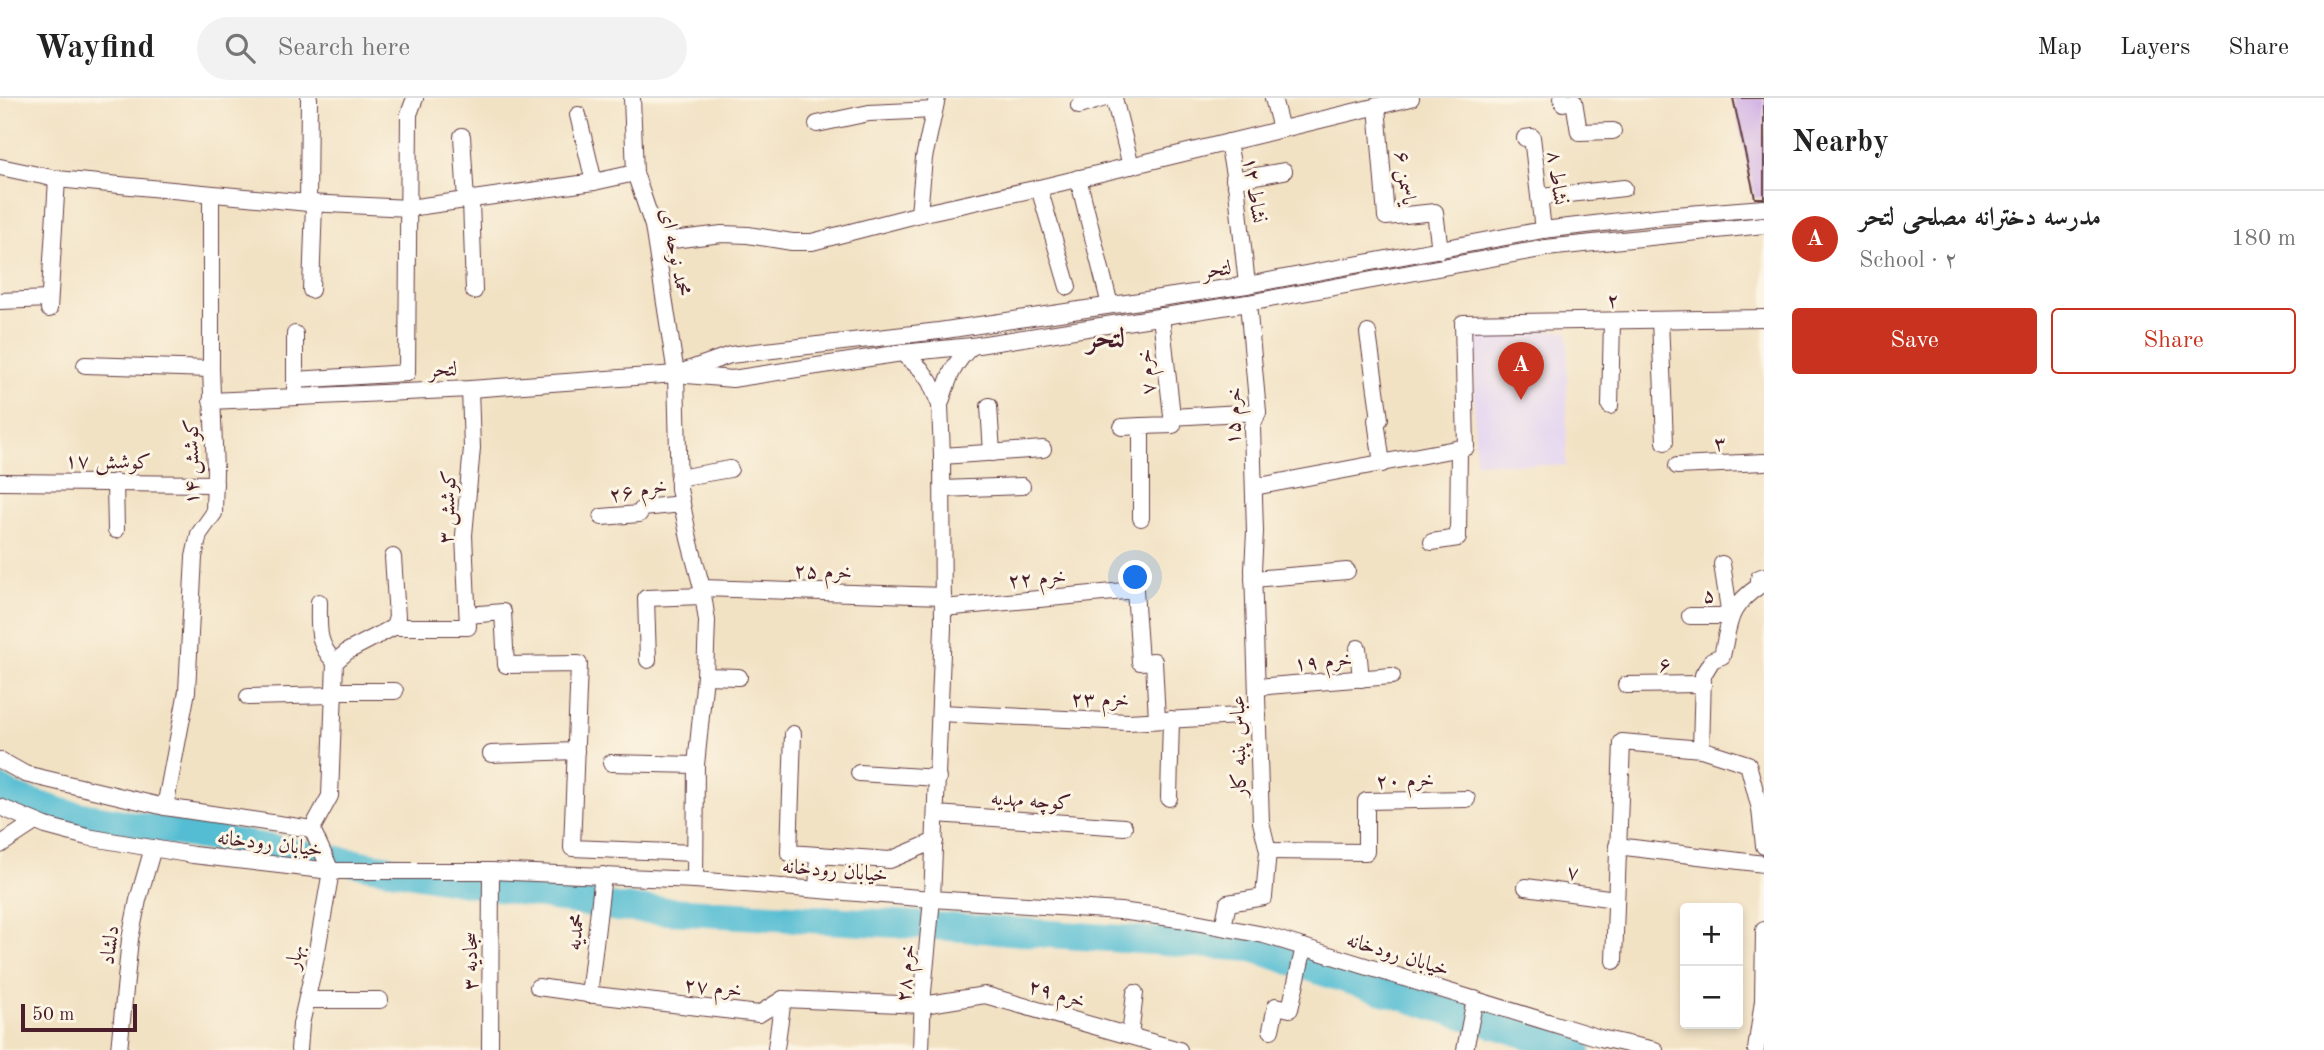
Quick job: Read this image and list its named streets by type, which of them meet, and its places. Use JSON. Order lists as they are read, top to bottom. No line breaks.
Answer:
{"streets":{"street":["یاسمن ۶","نشاط ۸","نشاط ۱۲","محمد نوحه ای","لتحر","۲","خرم ۷","خرم ۱۵","۳","کوشش ۱۷","کوشش ۱۴","خرم ۲۶","کوشش ۳","خرم ۲۵","خرم ۲۲","۵","خرم ۱۹","۶","خرم ۲۳","عباس پنبه کار","خرم ۲۰","کوچه مهدیه","خیابان رودخانه","۷","محمدیه","دلشاد","بهار","سجادیه ۳","خرم ۲۸","خرم ۲۷","خرم ۲۹"]},"crossings":[["یاسمن ۶","لتحر"],["نشاط ۸","لتحر"],["نشاط ۱۲","لتحر"],["محمد نوحه ای","لتحر"],["محمد نوحه ای","خرم ۲۶"],["محمد نوحه ای","خرم ۲۵"],["محمد نوحه ای","خیابان رودخانه"],["لتحر","خرم ۷"],["لتحر","خرم ۱۵"],["لتحر","کوشش ۱۴"],["لتحر","کوشش ۳"],["خرم ۱۵","عباس پنبه کار"],["کوشش ۱۷","کوشش ۱۴"],["خرم ۲۵","خرم ۲۲"],["خرم ۲۵","خرم ۲۸"],["خرم ۲۲","خرم ۲۳"],["خرم ۲۲","خرم ۲۸"],["خرم ۱۹","عباس پنبه کار"],["خرم ۲۳","عباس پنبه کار"],["خرم ۲۳","خرم ۲۸"],["عباس پنبه کار","خرم ۲۰"],["عباس پنبه کار","خیابان رودخانه"],["کوچه مهدیه","خرم ۲۸"],["خیابان رودخانه","محمدیه"],["خیابان رودخانه","دلشاد"],["خیابان رودخانه","بهار"],["خیابان رودخانه","سجادیه ۳"],["خیابان رودخانه","خرم ۲۸"],["محمدیه","خرم ۲۷"],["خرم ۲۸","خرم ۲۷"],["خرم ۲۸","خرم ۲۹"],["خرم ۲۷","خرم ۲۹"]],"districts":["لتحر"],"scale_bar":"50 m","page":{"header":"Wayfind","search":"Search here","nav":["Map","Layers","Share"],"heading":"Nearby","list":[{"mark":"A","name":"مدرسه دخترانه مصلحی لتحر","note":"School · ۲","value":"180 m"}],"buttons":["Save","Share"],"pins":"A","map_buttons":["+","−"],"scale":"50 m"}}
